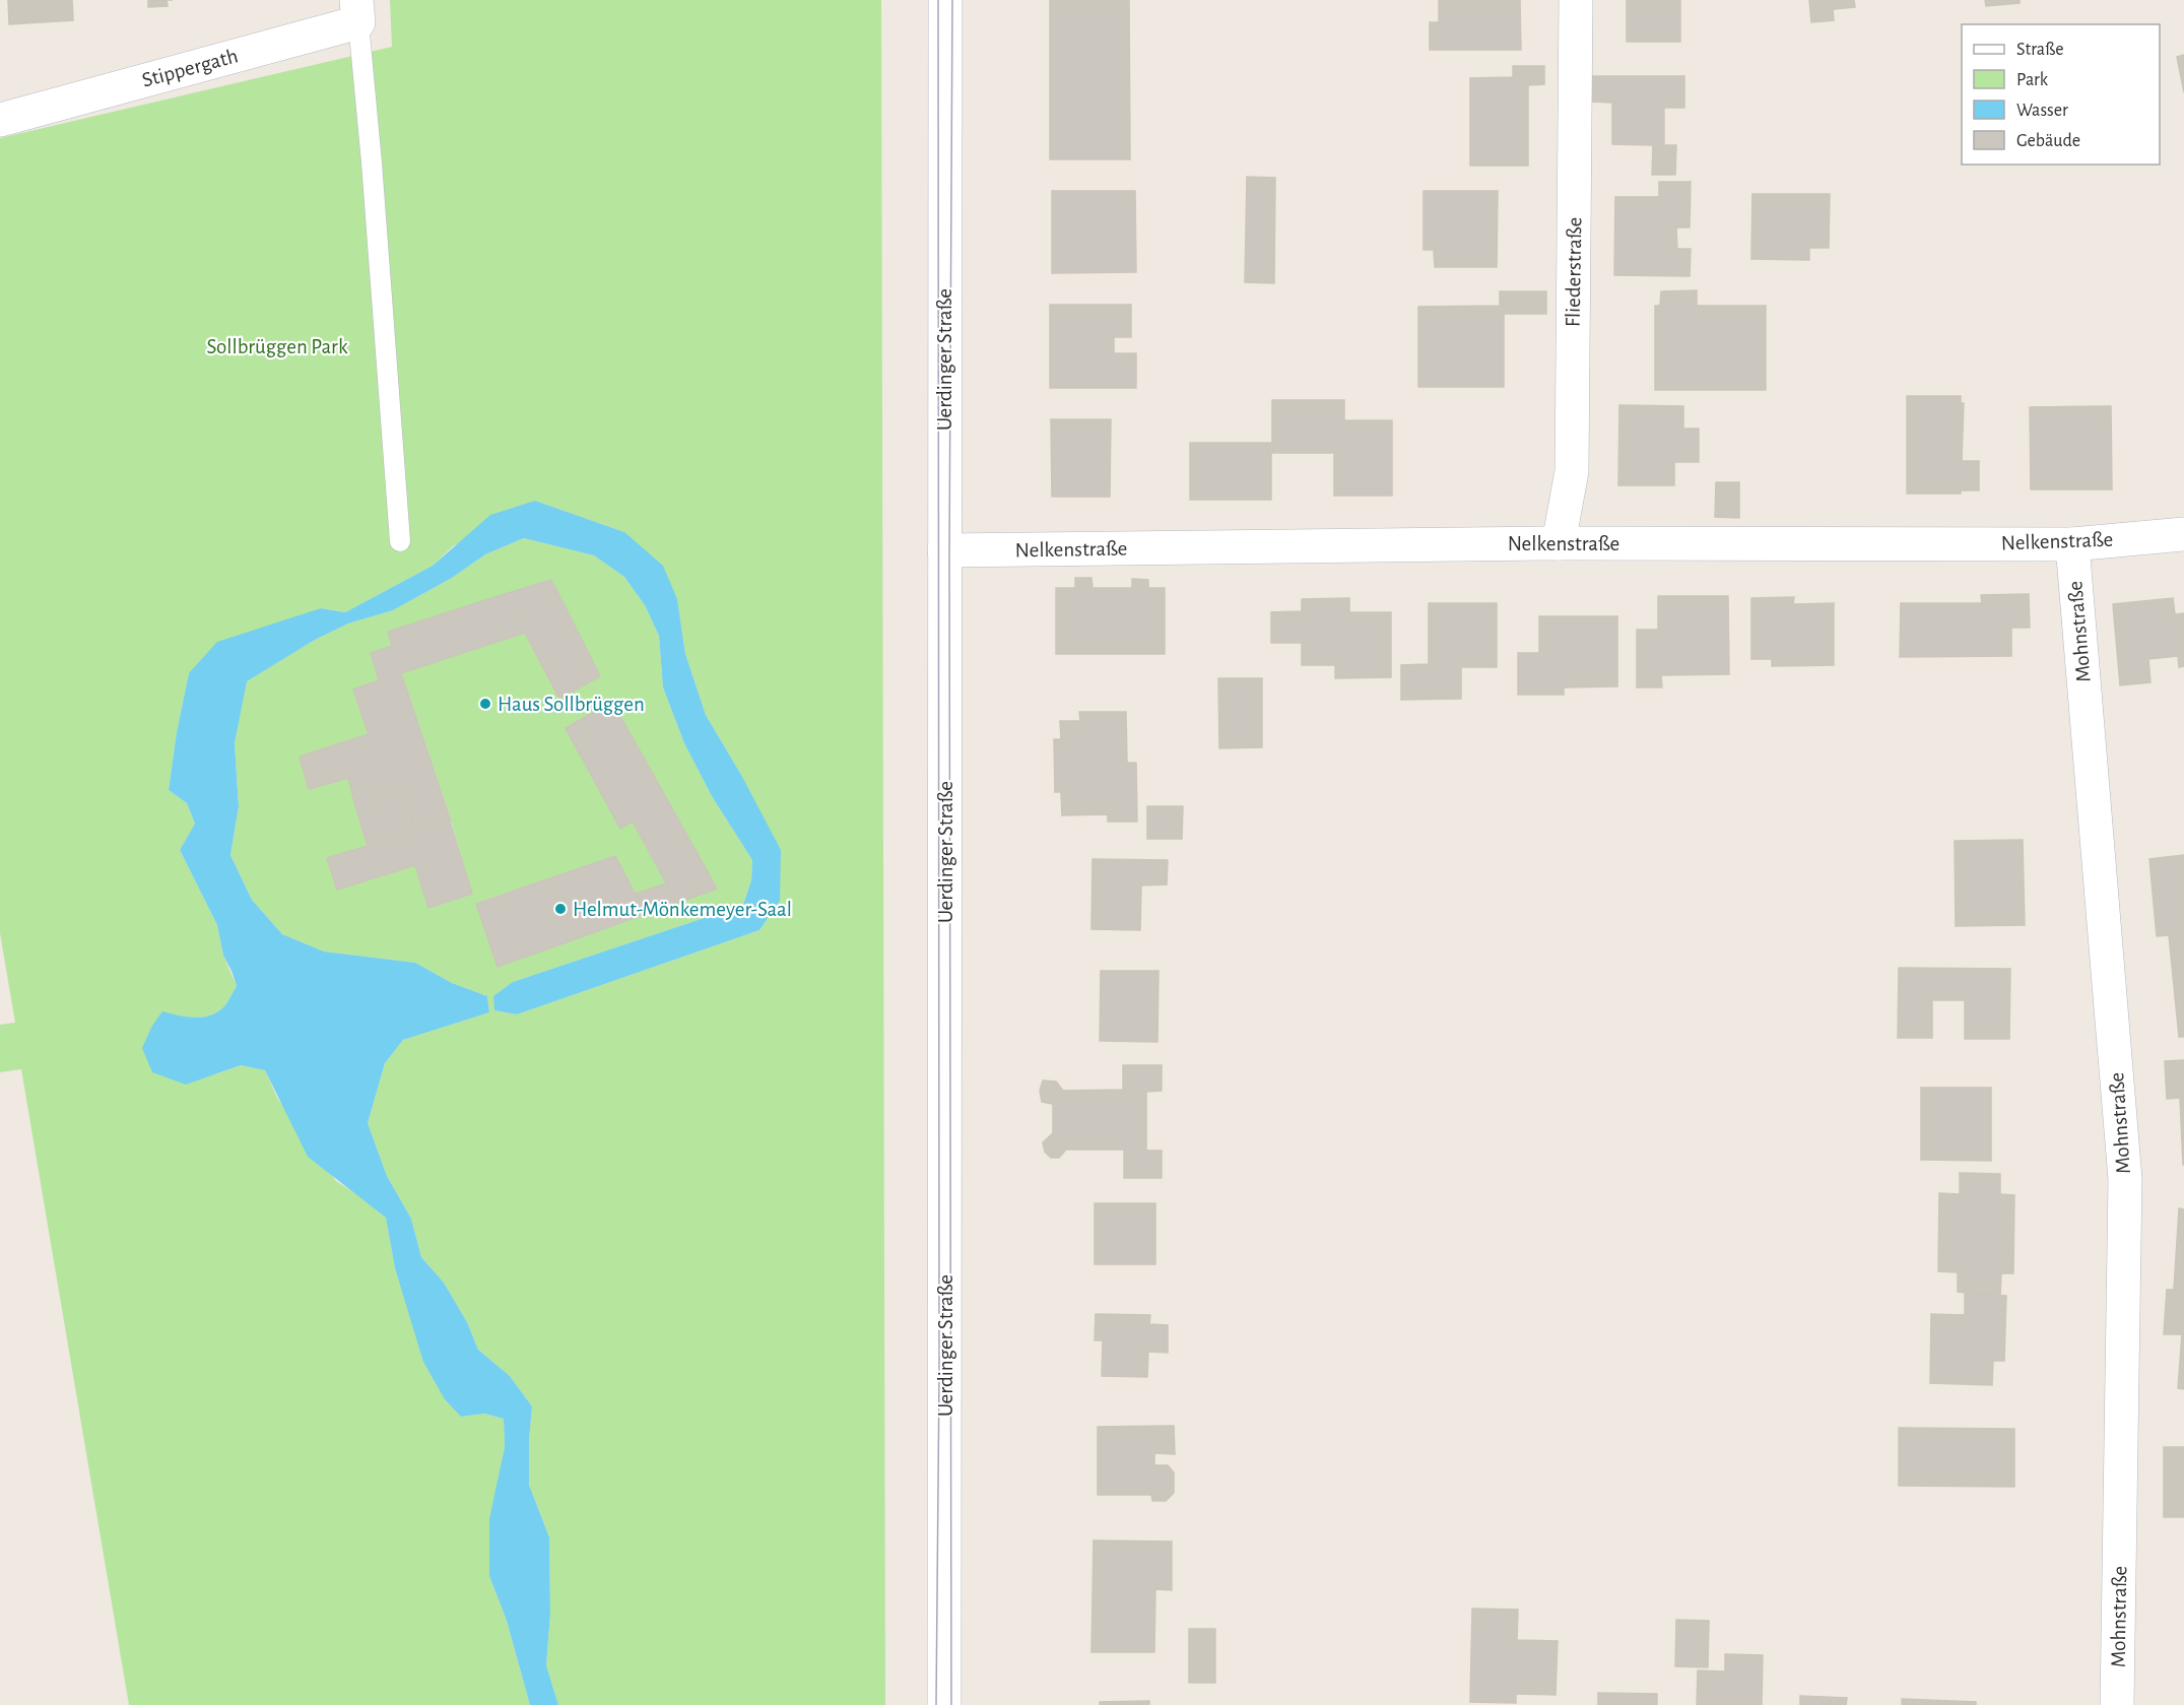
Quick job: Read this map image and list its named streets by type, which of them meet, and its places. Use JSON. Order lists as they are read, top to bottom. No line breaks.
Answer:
{"streets":{"street":["Stippergath","Fliederstraße","Uerdinger Straße","Nelkenstraße","Mohnstraße"]},"crossings":[["Fliederstraße","Nelkenstraße"],["Uerdinger Straße","Nelkenstraße"],["Nelkenstraße","Mohnstraße"]],"parks":["Sollbrüggen Park"],"places":["Haus Sollbrüggen","Helmut-Mönkemeyer-Saal"],"legend":["Straße","Park","Wasser","Gebäude"]}
